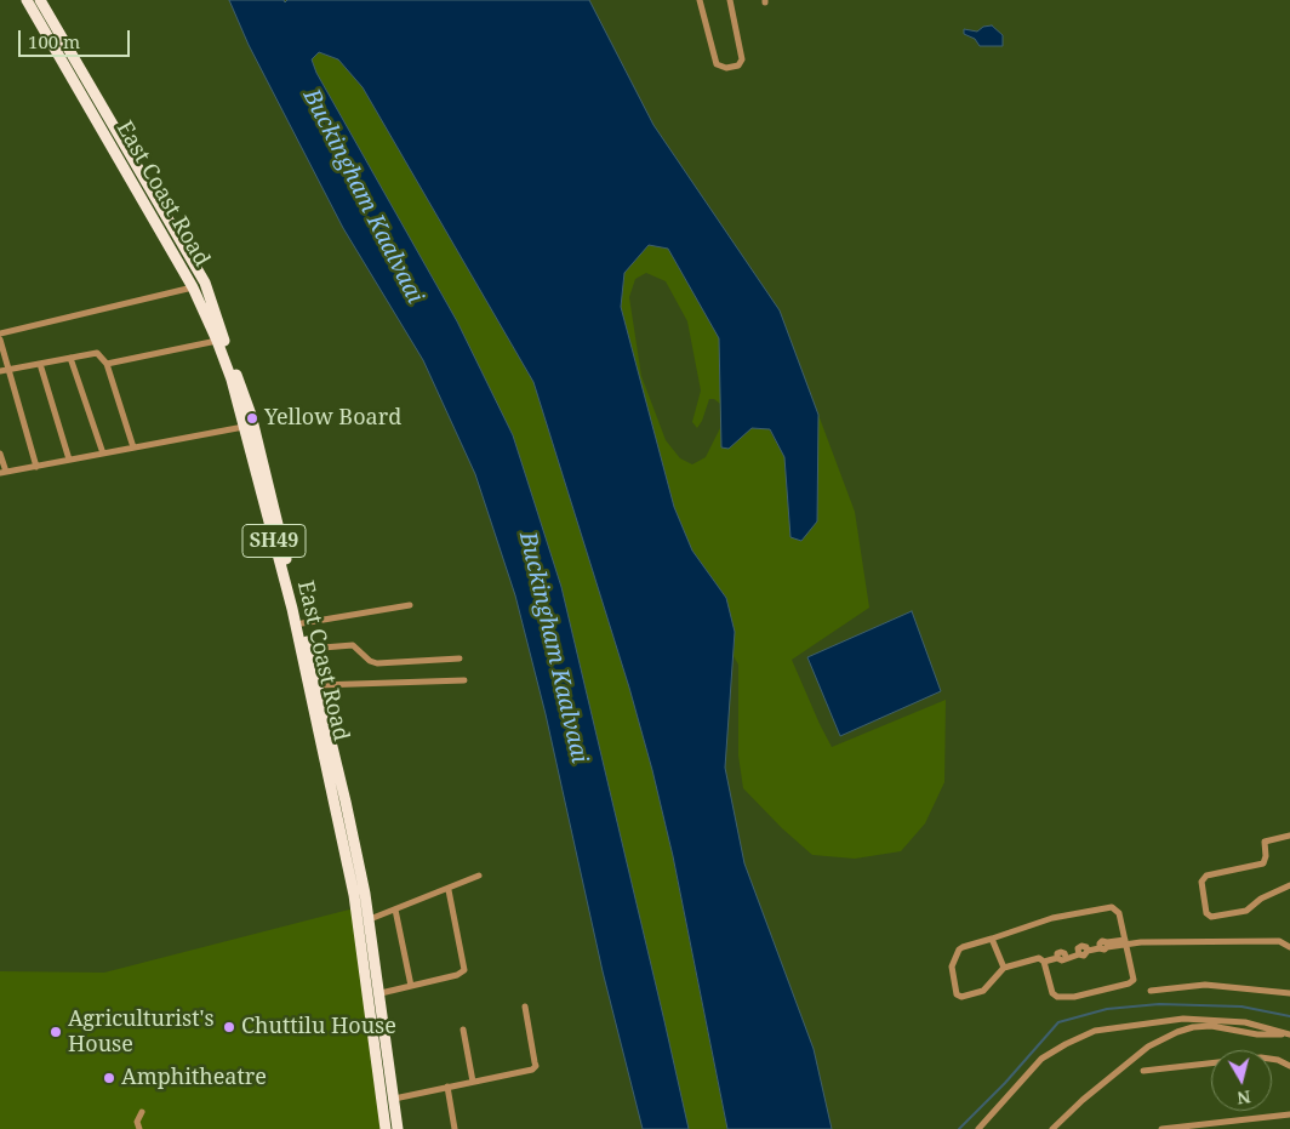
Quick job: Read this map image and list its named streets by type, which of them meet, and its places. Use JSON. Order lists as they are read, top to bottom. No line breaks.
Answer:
{"streets":{"main road":["East Coast Road","SH49"]},"water":["Buckingham Kaalvaai"],"places":["Yellow Board","Chuttilu House","Agriculturist's House","Amphitheatre"],"scale_bar":"100 m","north":"bottom"}
